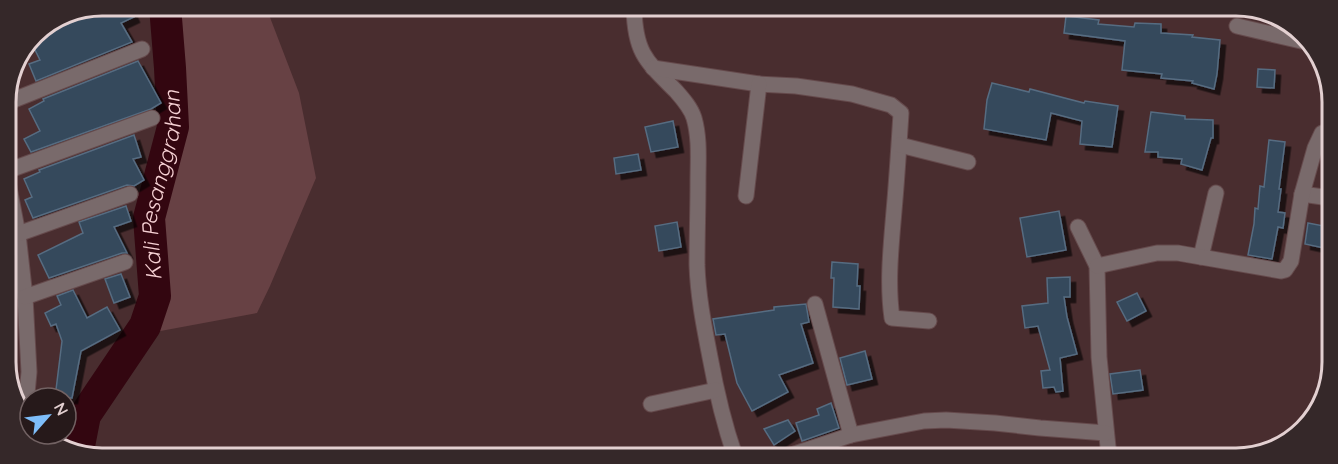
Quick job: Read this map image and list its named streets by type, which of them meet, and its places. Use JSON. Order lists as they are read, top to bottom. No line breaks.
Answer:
{"water":["Kali Pesanggrahan"],"north":"top right"}
